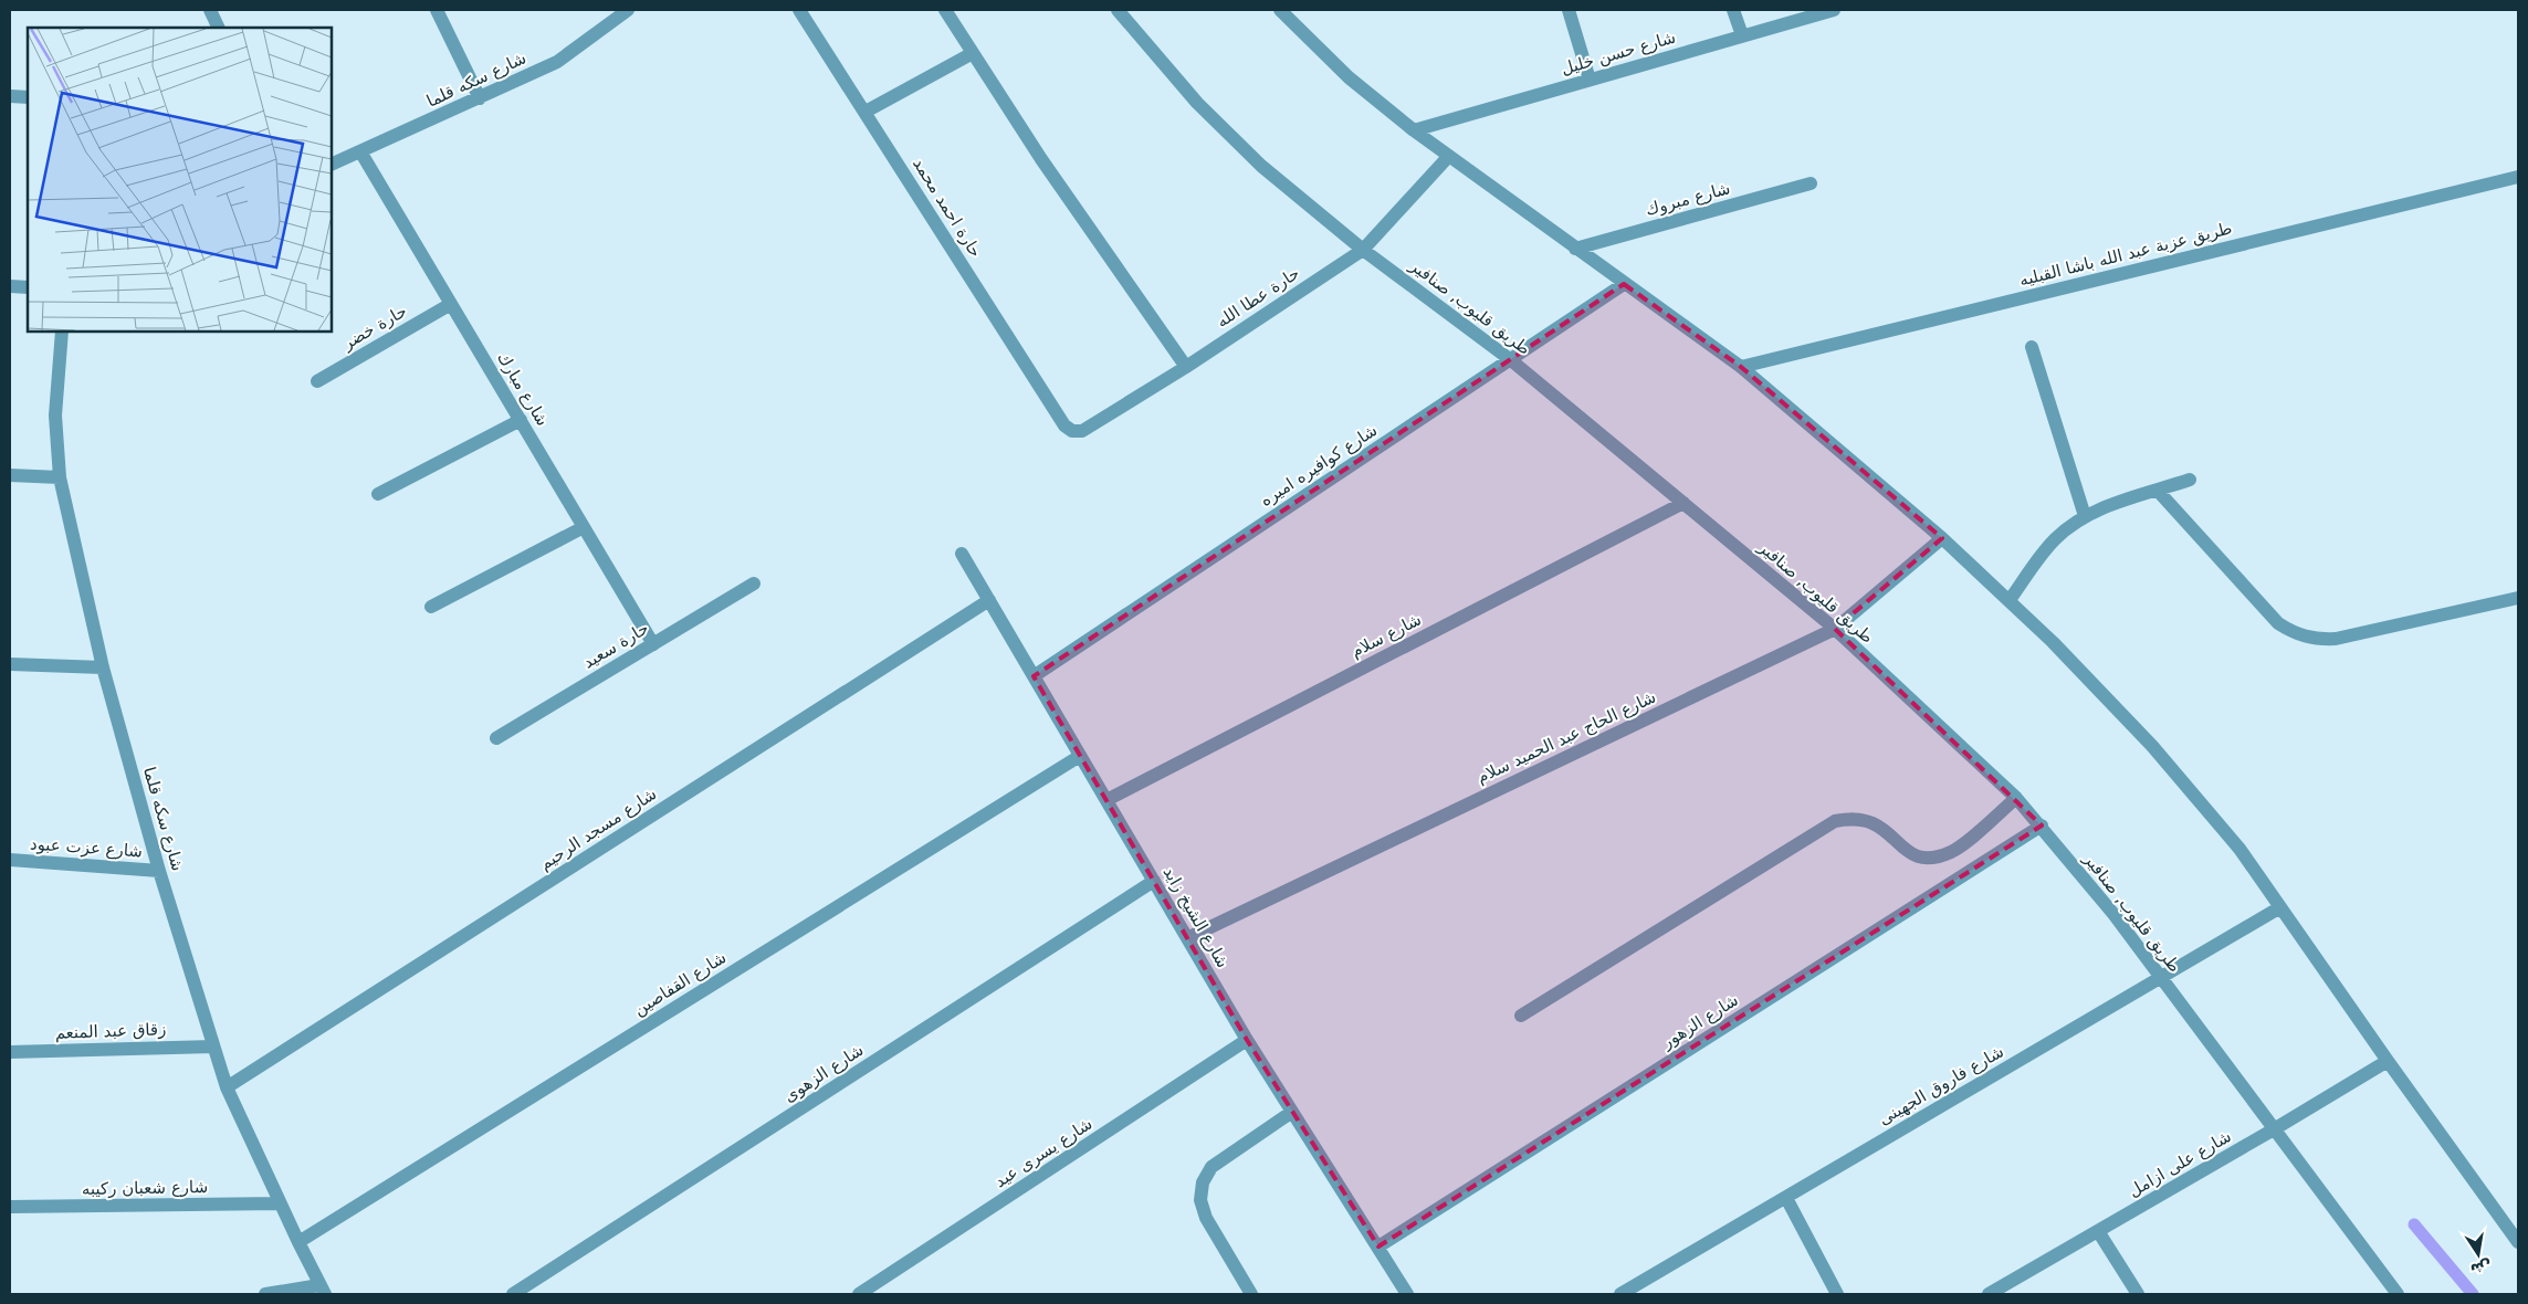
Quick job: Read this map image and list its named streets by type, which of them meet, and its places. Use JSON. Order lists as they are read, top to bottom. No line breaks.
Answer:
{"streets":{"street":["شارع حسن خليل","شارع سكه قلما","شارع مبروك","حارة احمد محمد","طريق عزبة عبد الله باشا القبليه","حارة عطا الله","طريق قليوب, صنافير","حارة خضر","شارع مبارك","شارع كوافيره اميره","شارع سلام","حارة سعيد","شارع الحاج عبد الحميد سلام","شارع مسجد الرحيم","شارع عزت عبود","شارع الشيخ زايد","شارع القفاصين","شارع الزهور","زقاق عبد المنعم","شارع الزهوى","شارع فاروق الجهينى","شارع يسرى عيد","شارع على ازامل","شارع شعبان ركيبه"]},"crossings":[["شارع سكه قلما","شارع مبارك"],["شارع سكه قلما","شارع مسجد الرحيم"],["شارع سكه قلما","شارع عزت عبود"],["شارع سكه قلما","شارع القفاصين"],["شارع سكه قلما","زقاق عبد المنعم"],["شارع سكه قلما","شارع شعبان ركيبه"],["حارة احمد محمد","حارة عطا الله"],["حارة عطا الله","طريق قليوب, صنافير"],["طريق قليوب, صنافير","شارع كوافيره اميره"],["طريق قليوب, صنافير","شارع سلام"],["طريق قليوب, صنافير","شارع الحاج عبد الحميد سلام"],["طريق قليوب, صنافير","شارع الزهور"],["طريق قليوب, صنافير","شارع فاروق الجهينى"],["طريق قليوب, صنافير","شارع على ازامل"],["حارة خضر","شارع مبارك"],["شارع مبارك","حارة سعيد"],["شارع كوافيره اميره","شارع الشيخ زايد"],["شارع سلام","شارع الشيخ زايد"],["شارع الحاج عبد الحميد سلام","شارع الشيخ زايد"],["شارع مسجد الرحيم","شارع الشيخ زايد"],["شارع الشيخ زايد","شارع القفاصين"],["شارع الشيخ زايد","شارع الزهور"],["شارع الشيخ زايد","شارع الزهوى"],["شارع الشيخ زايد","شارع يسرى عيد"]],"north":"bottom"}
